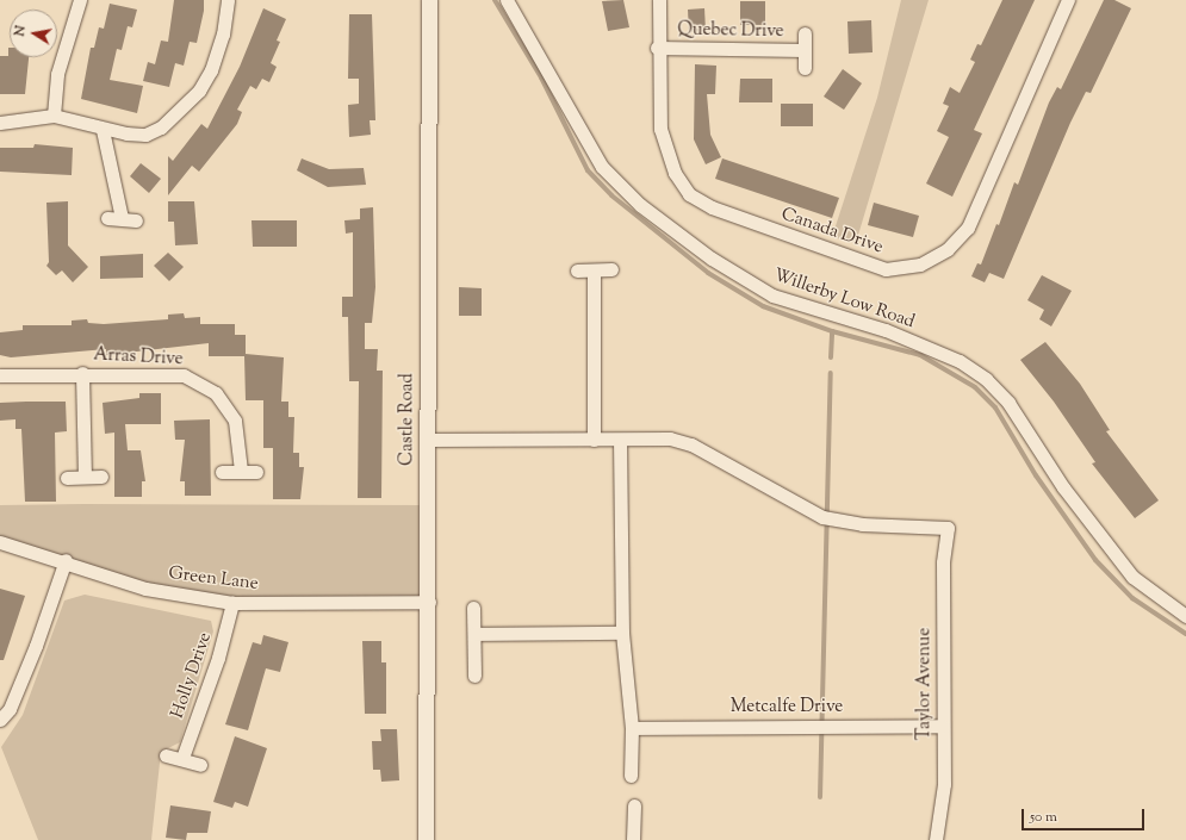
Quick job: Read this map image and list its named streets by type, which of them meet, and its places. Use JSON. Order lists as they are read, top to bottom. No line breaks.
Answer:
{"streets":{"street":["Quebec Drive","Canada Drive","Willerby Low Road","Arras Drive","Castle Road","Green Lane","Holly Drive","Taylor Avenue","Metcalfe Drive"]},"crossings":[["Quebec Drive","Canada Drive"],["Castle Road","Green Lane"],["Green Lane","Holly Drive"],["Taylor Avenue","Metcalfe Drive"]],"scale_bar":"50 m","north":"left"}
